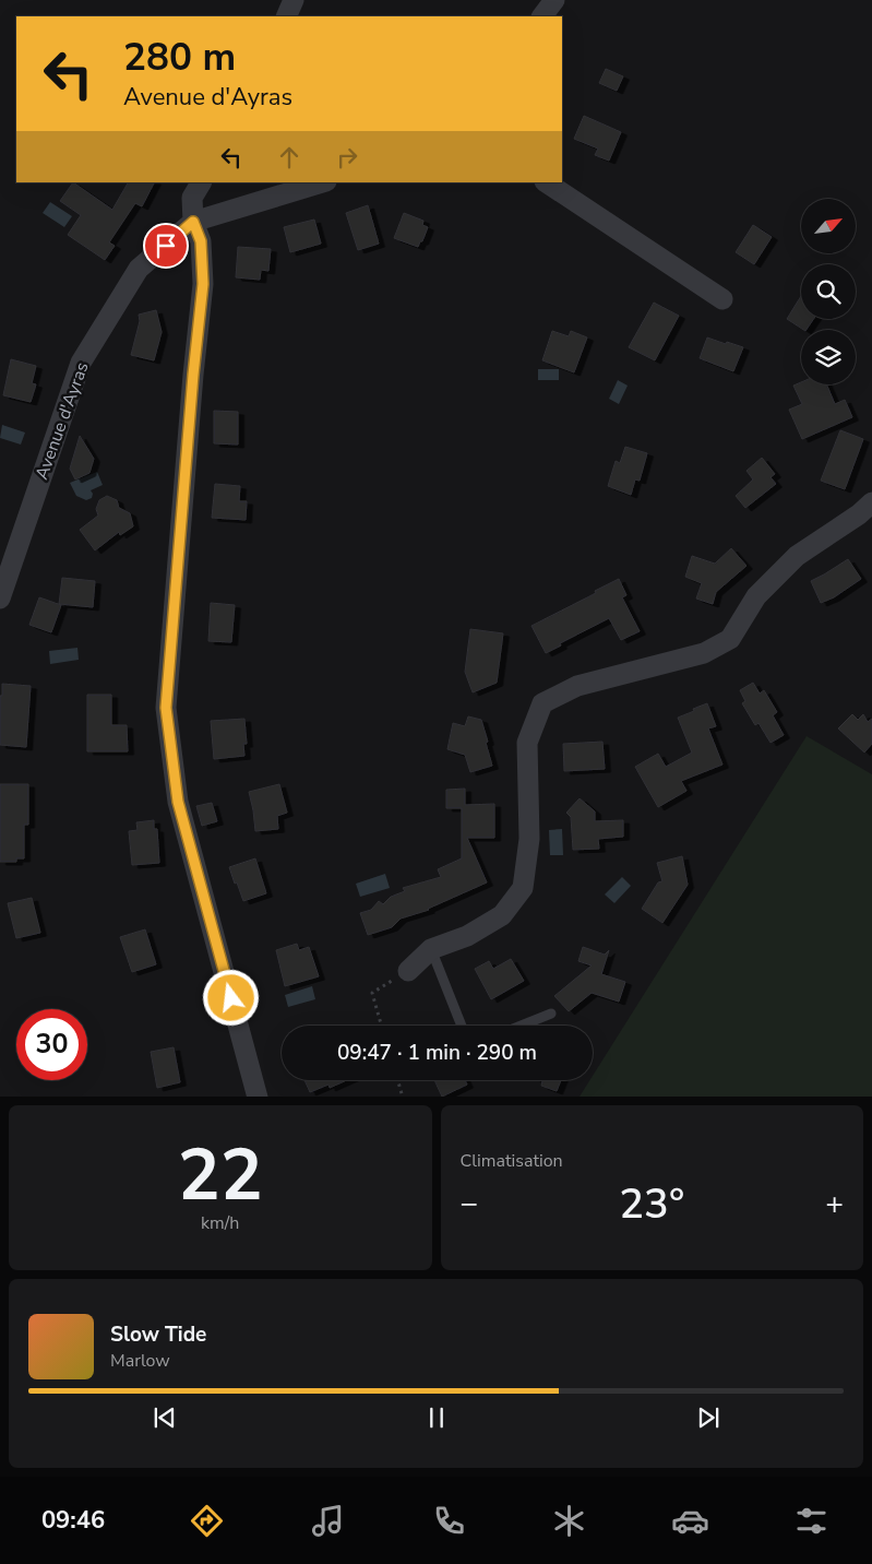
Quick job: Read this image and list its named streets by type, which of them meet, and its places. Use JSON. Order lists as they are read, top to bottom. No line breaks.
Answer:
{"streets":{"street":["Avenue d'Ayras"]},"north":"top right","page":{"turn":["280 m","Avenue d'Ayras"],"limit":"30","trip":"09:47 · 1 min · 290 m","tile":[["22","km/h"],"Climatisation"],"heat":["−","23°","+"],"song":["Slow Tide","Marlow"],"tabs":"09:46"}}
